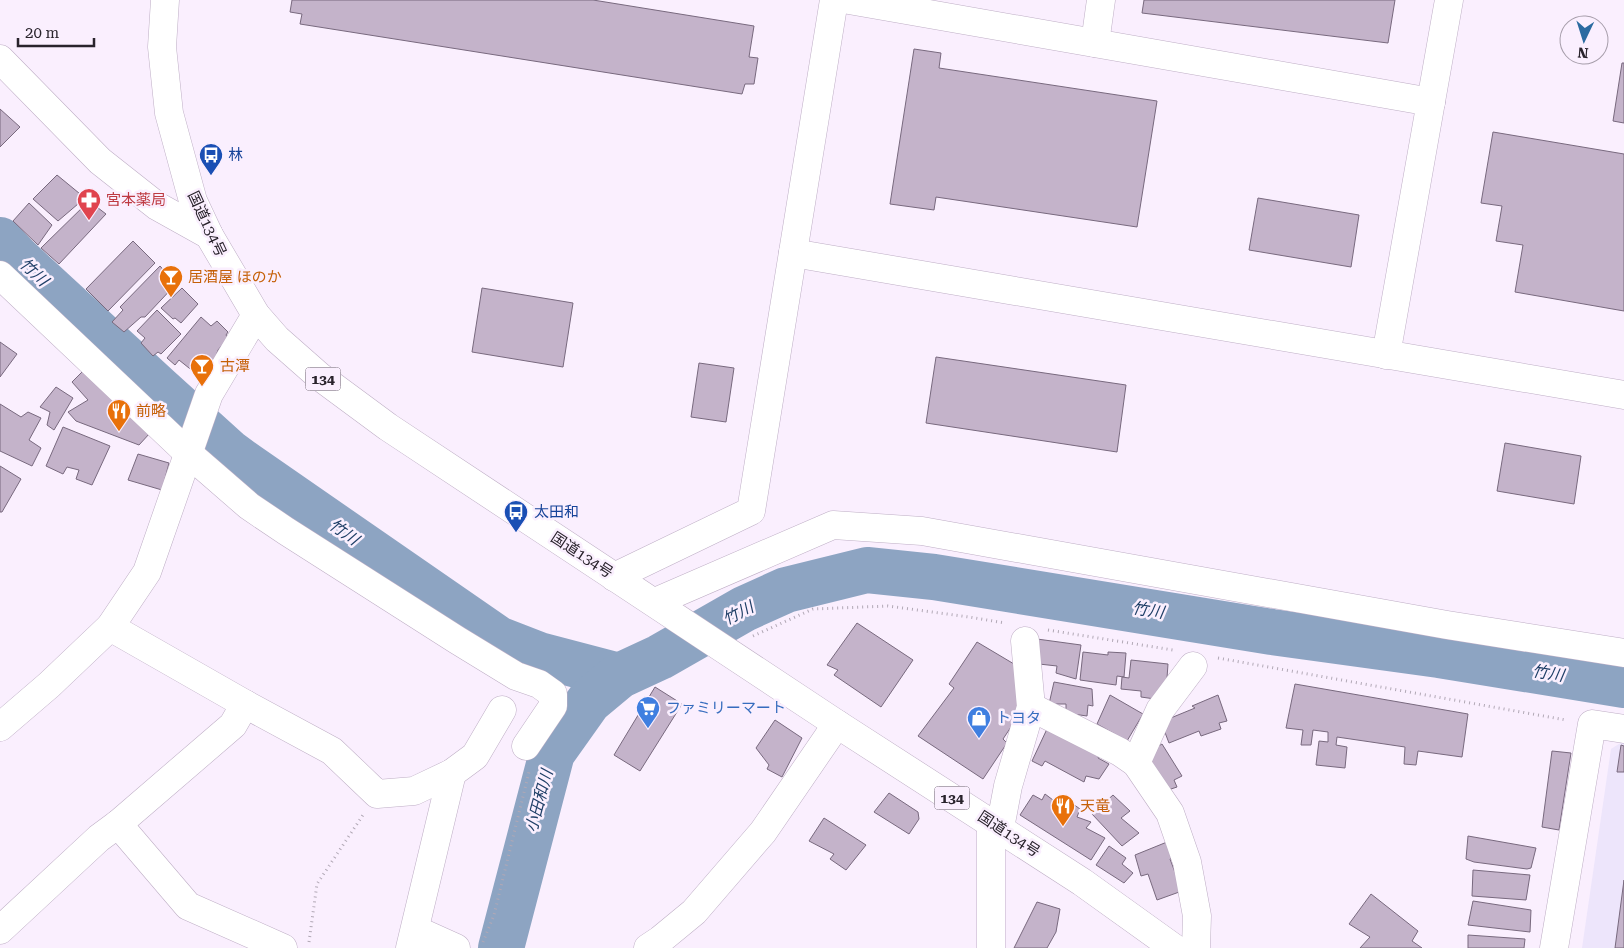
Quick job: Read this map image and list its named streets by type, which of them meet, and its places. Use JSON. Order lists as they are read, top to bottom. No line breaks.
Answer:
{"streets":{"main road":["国道134号","134"]},"water":["竹川","小田和川"],"places":{"bus stop":["林","太田和"],"pharmacy":["宮本薬局"],"bar":["居酒屋 ほのか","古潭"],"restaurant":["前略","天竜"],"supermarket":["ファミリーマート"],"shop":["トヨタ"]},"scale_bar":"20 m","north":"bottom"}
